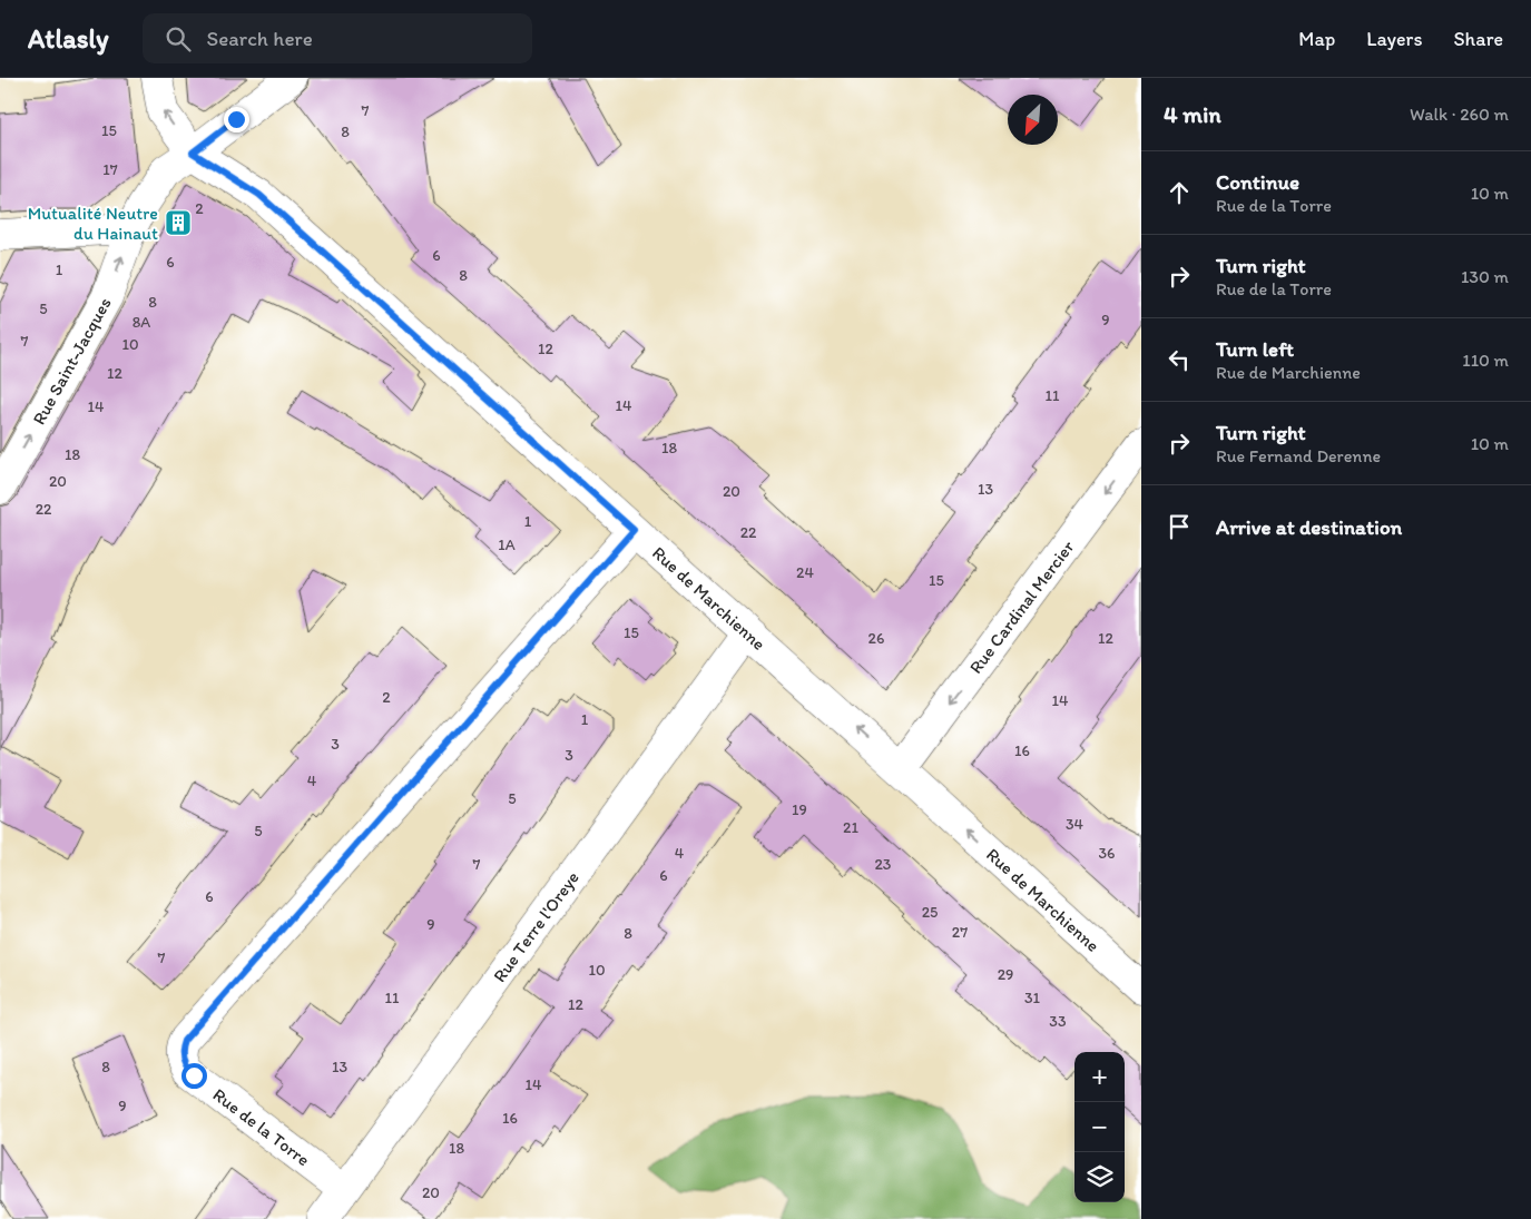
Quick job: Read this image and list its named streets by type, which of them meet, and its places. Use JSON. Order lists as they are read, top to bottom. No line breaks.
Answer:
{"streets":{"street":["Rue Saint-Jacques","Rue de Marchienne","Rue Cardinal Mercier","Rue Terre l'Oreye","Rue de la Torre"]},"crossings":[["Rue Saint-Jacques","Rue de Marchienne"],["Rue de Marchienne","Rue Cardinal Mercier"],["Rue de Marchienne","Rue Terre l'Oreye"],["Rue de Marchienne","Rue de la Torre"],["Rue Terre l'Oreye","Rue de la Torre"]],"one_way":["Rue Saint-Jacques","Rue de Marchienne","Rue Cardinal Mercier"],"places":{"building":["Mutualité Neutre du Hainaut"]},"house_numbers":["7","15","8","17","2","6","6","1","8","8","5","9","8A","7","10","12","12","11","14","14","18","18","20","13","20","22","1","22","1A","24","15","15","26","12","2","14","1","3","16","3","4","5","19","34","21","5","4","36","7","23","6","6","25","9","27","8","7","10","29","11","31","12","33","8","13","14","9","16","18","20"],"north":"bottom left","page":{"header":"Atlasly","search":"Search here","nav":["Map","Layers","Share"],"heading":["4 min","Walk · 260 m"],"list":[["Continue","Rue de la Torre","10 m"],["Turn right","Rue de la Torre","130 m"],["Turn left","Rue de Marchienne","110 m"],["Turn right","Rue Fernand Derenne","10 m"],"Arrive at destination"],"map_buttons":["+","−"]}}
